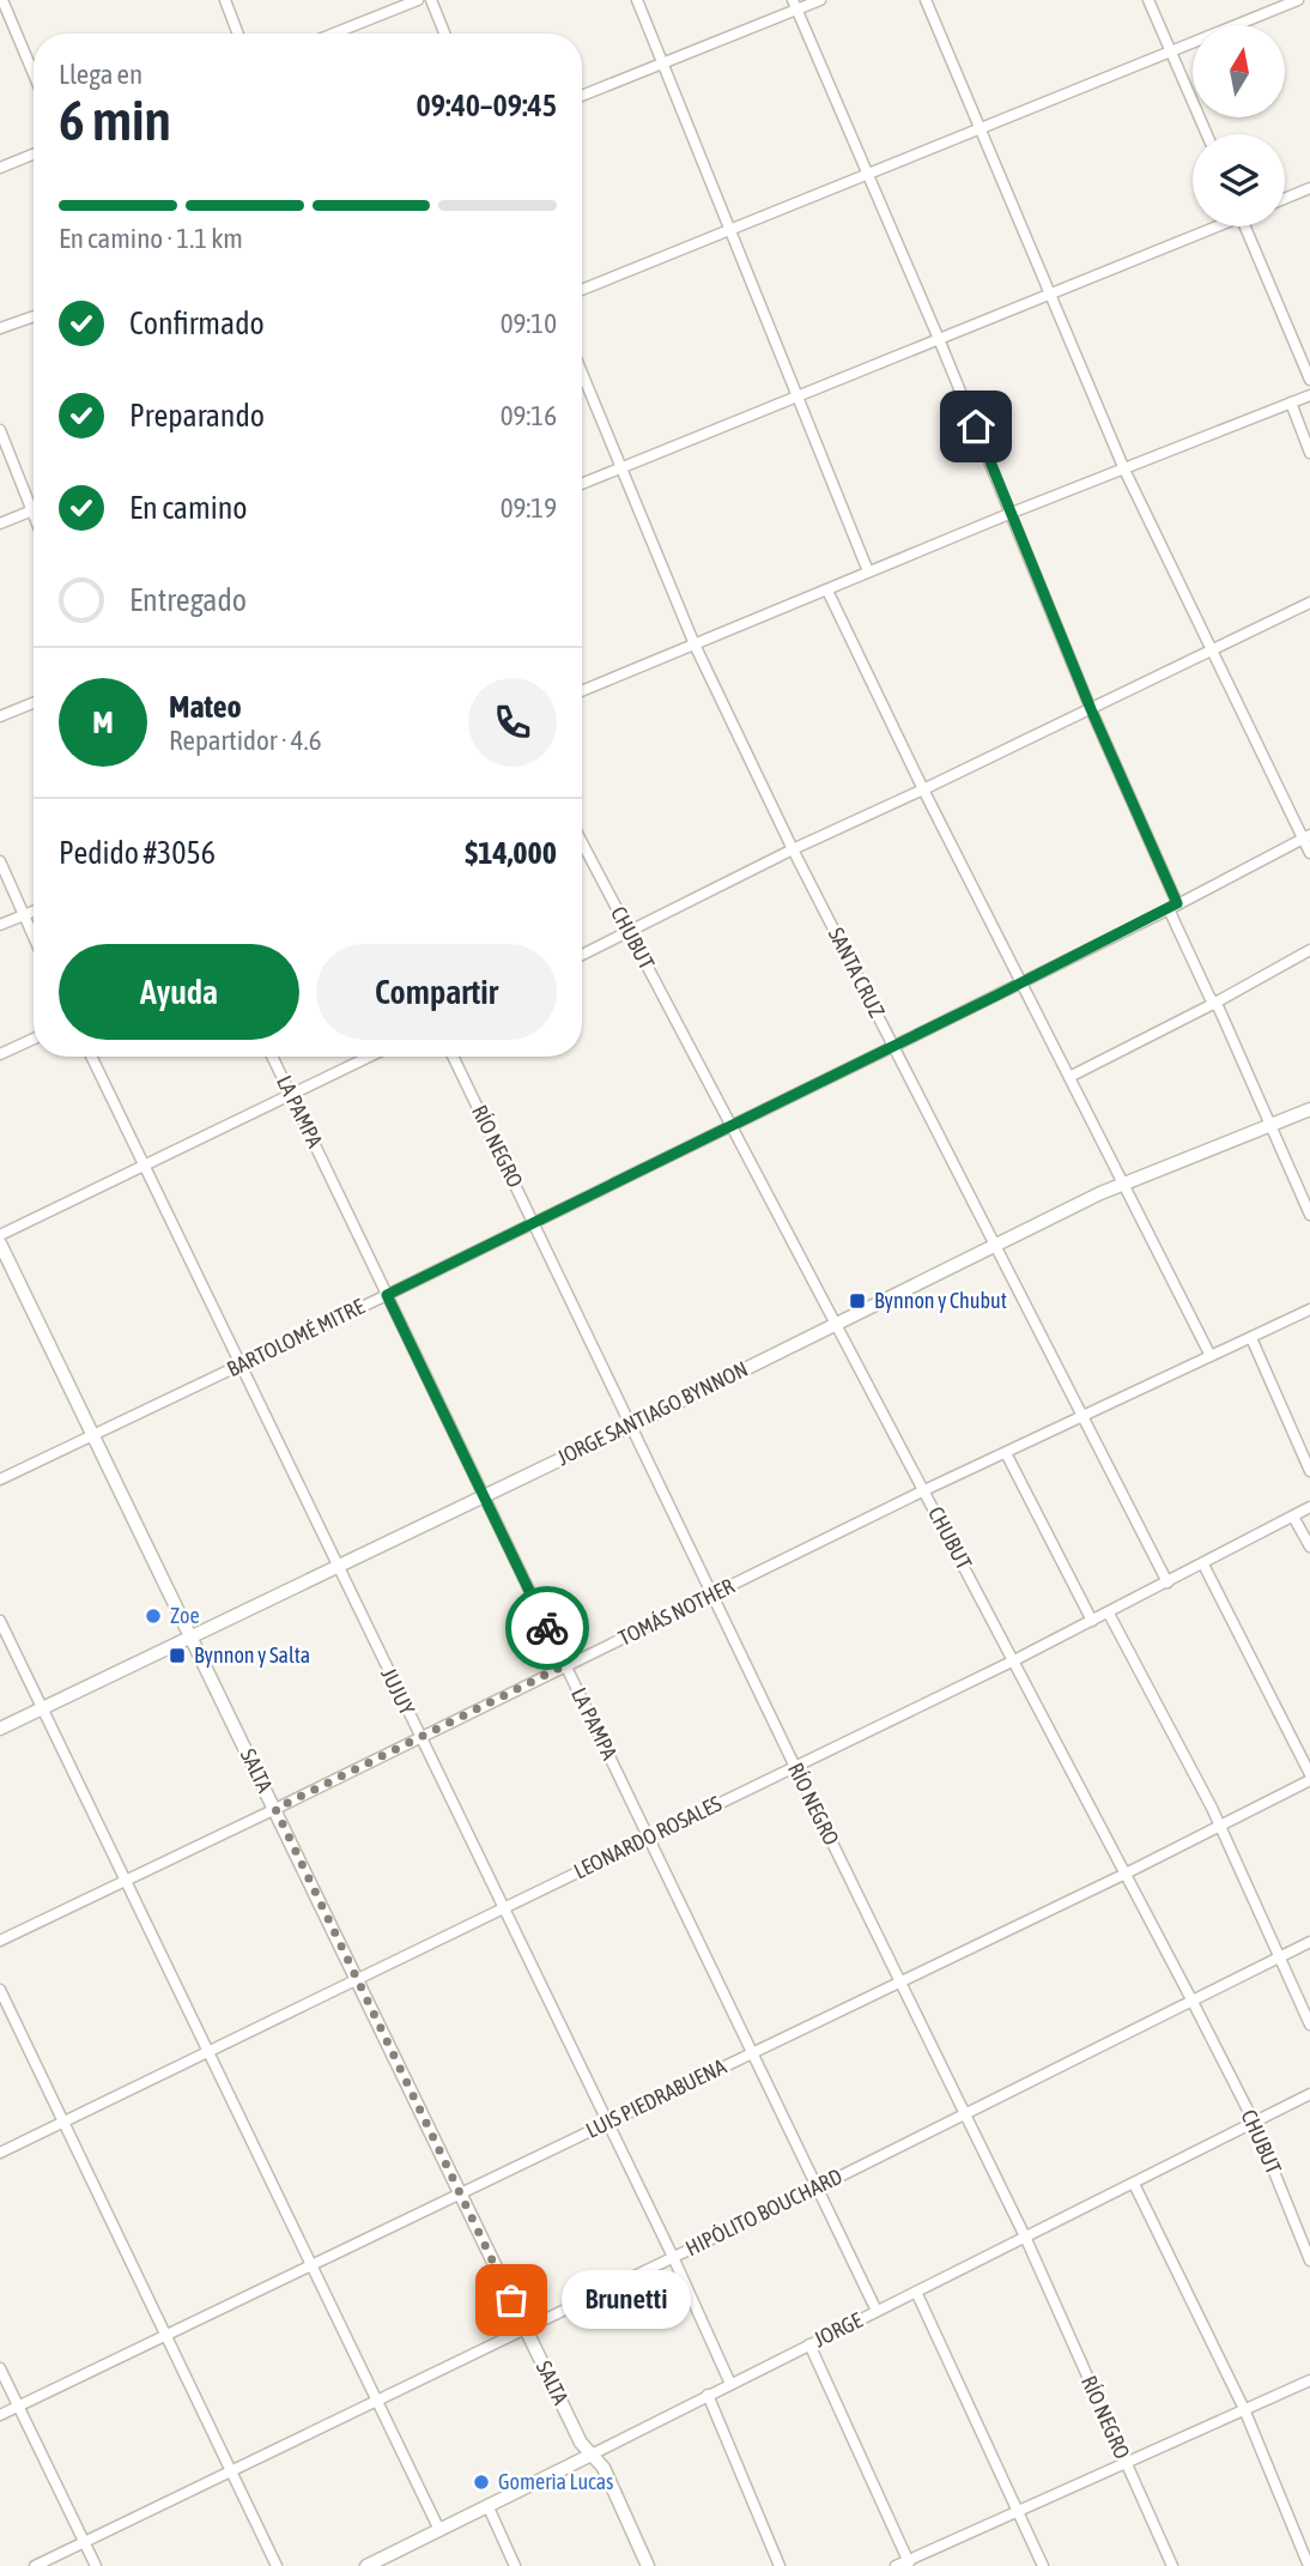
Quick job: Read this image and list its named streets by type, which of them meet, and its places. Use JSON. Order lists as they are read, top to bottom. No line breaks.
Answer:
{"streets":{"street":["CHUBUT","SANTA CRUZ","LA PAMPA","RÍO NEGRO","BARTOLOMÉ MITRE","JORGE SANTIAGO BYNNON","TOMÁS NOTHER","JUJUY","SALTA","LEONARDO ROSALES","LUIS PIEDRABUENA","HIPÓLITO BOUCHARD","JORGE"]},"crossings":[["CHUBUT","BARTOLOMÉ MITRE"],["CHUBUT","JORGE SANTIAGO BYNNON"],["CHUBUT","TOMÁS NOTHER"],["CHUBUT","LEONARDO ROSALES"],["CHUBUT","LUIS PIEDRABUENA"],["CHUBUT","HIPÓLITO BOUCHARD"],["CHUBUT","JORGE"],["SANTA CRUZ","BARTOLOMÉ MITRE"],["SANTA CRUZ","JORGE SANTIAGO BYNNON"],["SANTA CRUZ","TOMÁS NOTHER"],["SANTA CRUZ","LEONARDO ROSALES"],["LA PAMPA","BARTOLOMÉ MITRE"],["LA PAMPA","JORGE SANTIAGO BYNNON"],["LA PAMPA","TOMÁS NOTHER"],["LA PAMPA","LEONARDO ROSALES"],["LA PAMPA","LUIS PIEDRABUENA"],["LA PAMPA","HIPÓLITO BOUCHARD"],["LA PAMPA","JORGE"],["RÍO NEGRO","BARTOLOMÉ MITRE"],["RÍO NEGRO","JORGE SANTIAGO BYNNON"],["RÍO NEGRO","TOMÁS NOTHER"],["RÍO NEGRO","LEONARDO ROSALES"],["RÍO NEGRO","LUIS PIEDRABUENA"],["RÍO NEGRO","HIPÓLITO BOUCHARD"],["RÍO NEGRO","JORGE"],["BARTOLOMÉ MITRE","JUJUY"],["BARTOLOMÉ MITRE","SALTA"],["JORGE SANTIAGO BYNNON","JUJUY"],["JORGE SANTIAGO BYNNON","SALTA"],["TOMÁS NOTHER","JUJUY"],["TOMÁS NOTHER","SALTA"],["JUJUY","LEONARDO ROSALES"],["JUJUY","LUIS PIEDRABUENA"],["JUJUY","HIPÓLITO BOUCHARD"],["JUJUY","JORGE"],["SALTA","LEONARDO ROSALES"],["SALTA","LUIS PIEDRABUENA"],["SALTA","HIPÓLITO BOUCHARD"],["SALTA","JORGE"]],"places":{"transit":["Bynnon y Chubut","Bynnon y Salta"],"other":["Zoe","Brunetti","Gomerìa Lucas"]},"north":"top","page":{"heading":["6 min","Llega en","09:40–09:45"],"panel":["Mateo","Repartidor · 4.6","Pedido #3056","$14,000"],"bar":"En camino · 1.1 km","list":[["Confirmado","09:10"],["Preparando","09:16"],["En camino","09:19"],"Entregado"],"round":"M","buttons":["Ayuda","Compartir"],"bubble":"Brunetti"}}
